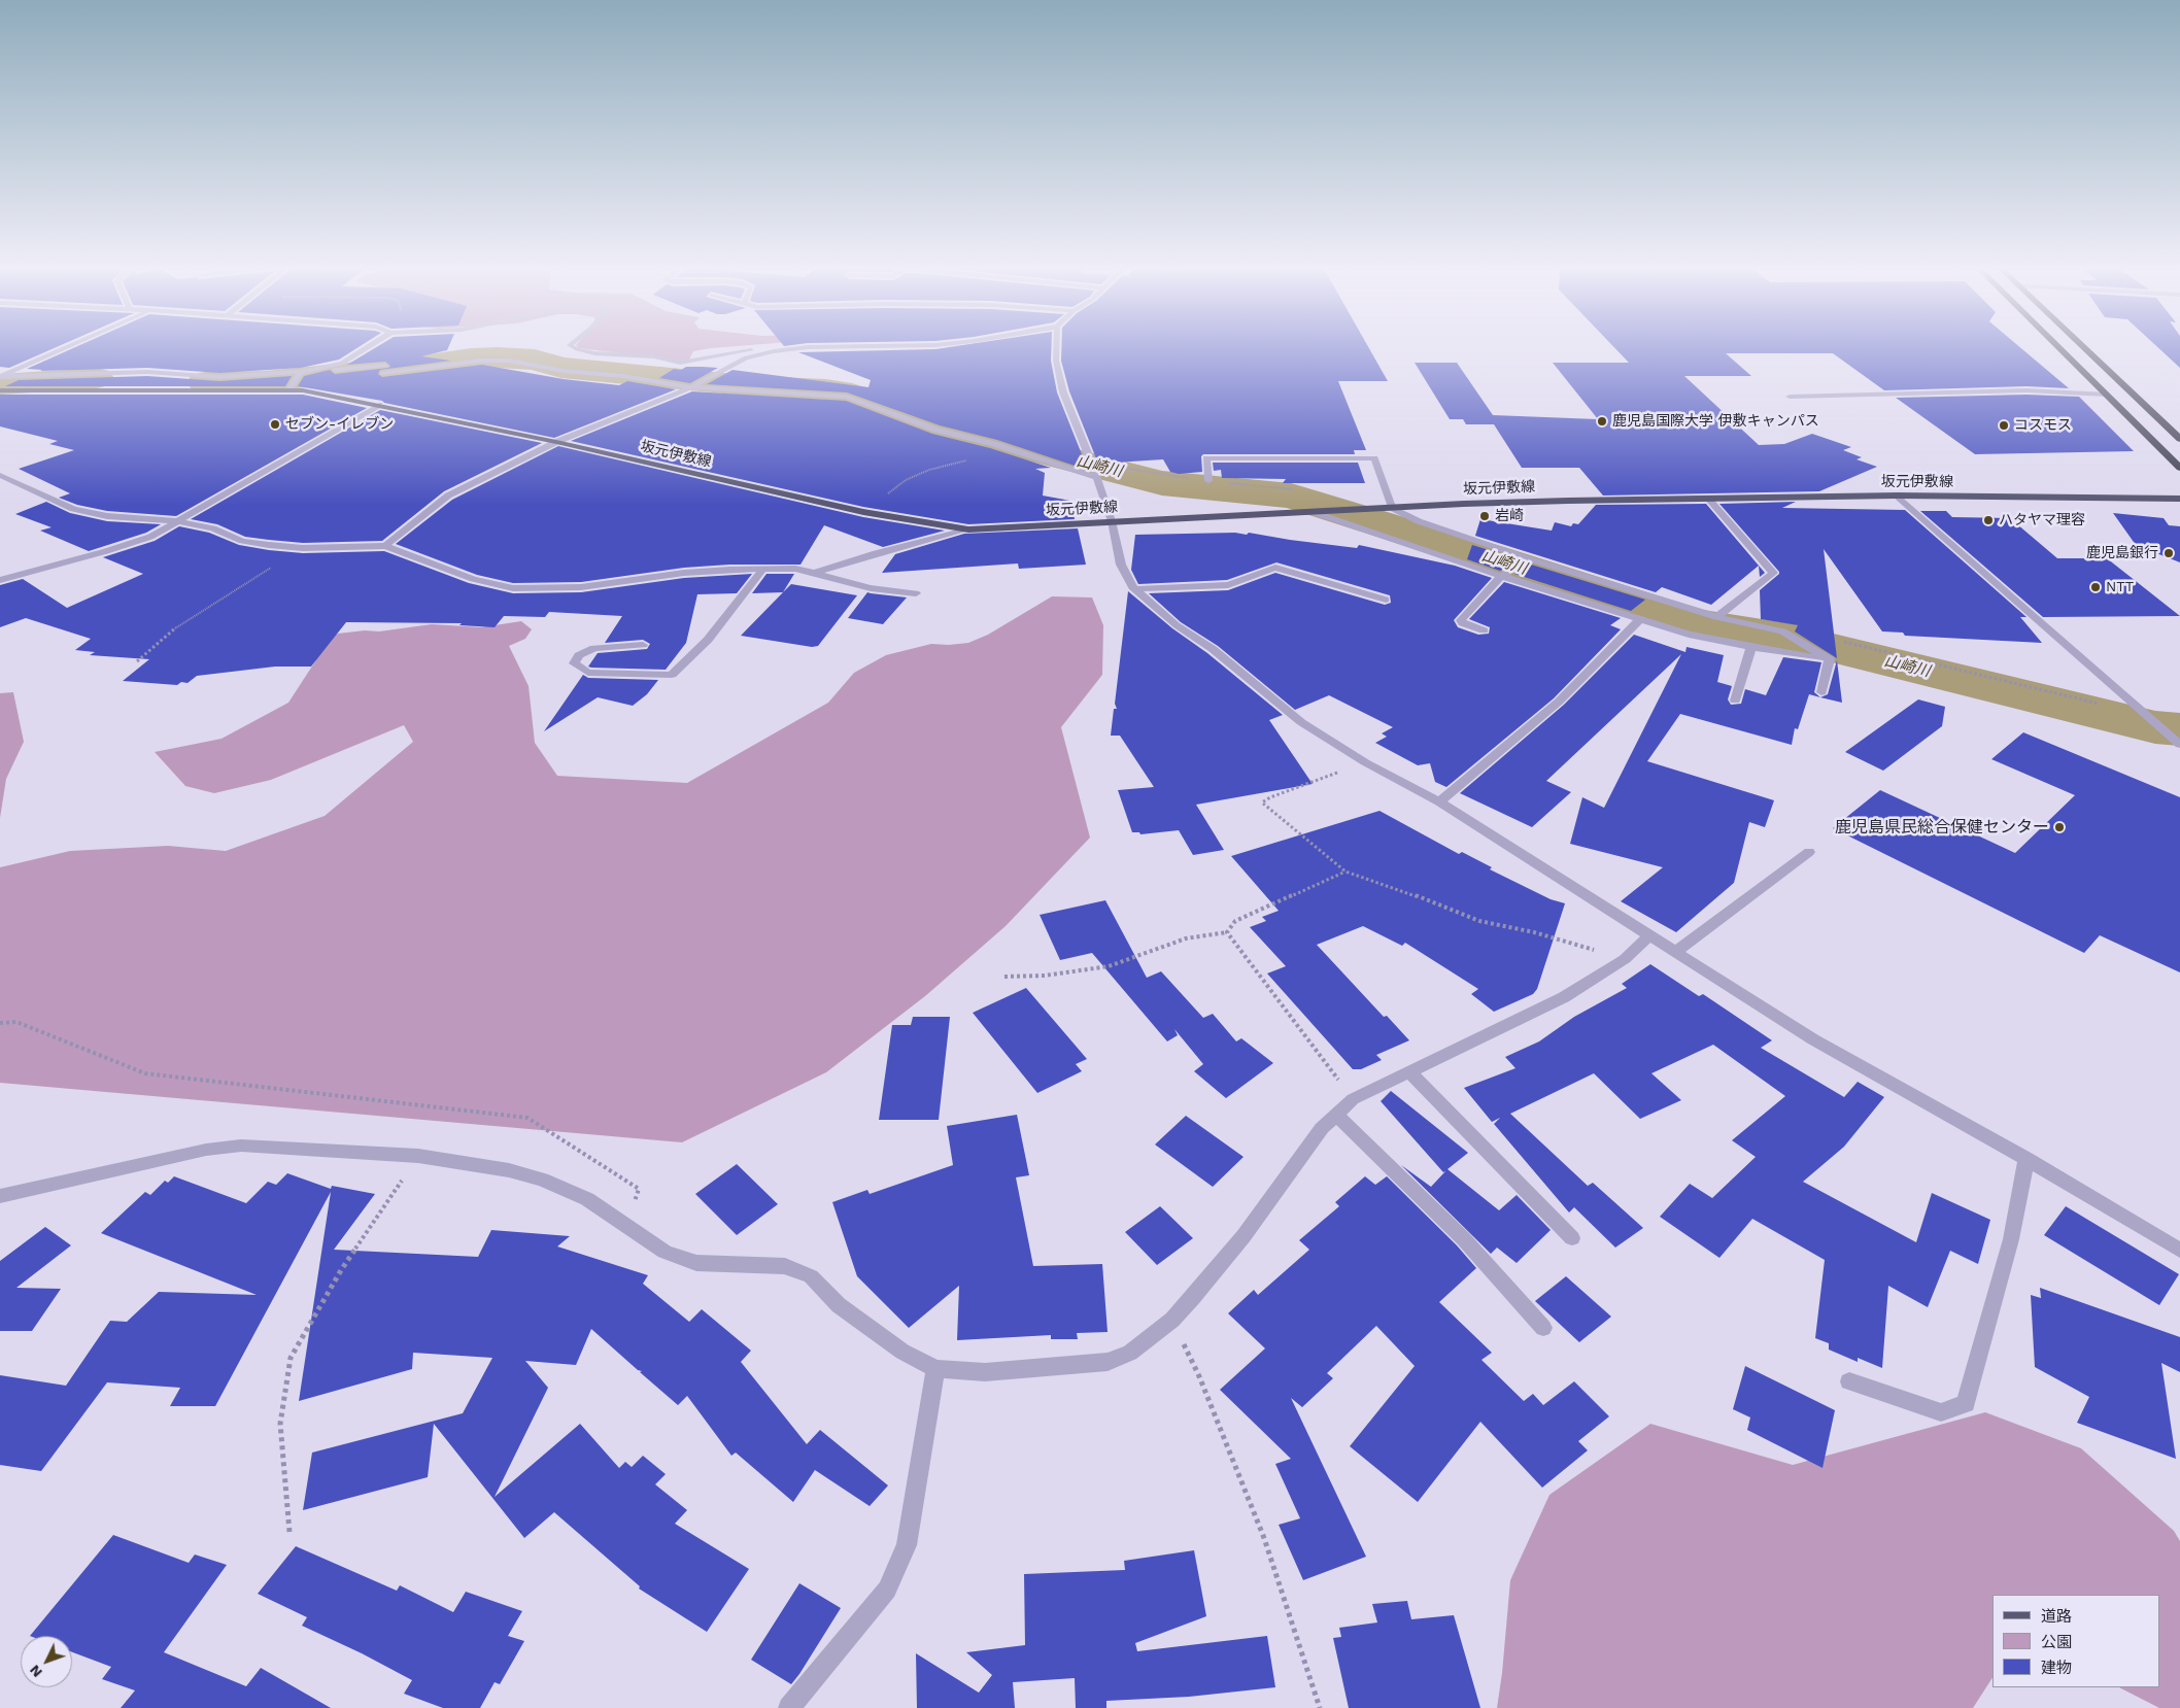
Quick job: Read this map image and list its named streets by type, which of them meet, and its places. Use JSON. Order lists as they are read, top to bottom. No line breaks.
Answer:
{"streets":{"main road":["坂元伊敷線"]},"water":["山崎川"],"places":["鹿児島国際大学 伊敷キャンパス","セブン-イレブン","コスモス","岩崎","ハタヤマ理容","鹿児島銀行","NTT","鹿児島県民総合保健センター"],"legend":["道路","公園","建物"],"north":"bottom left"}
